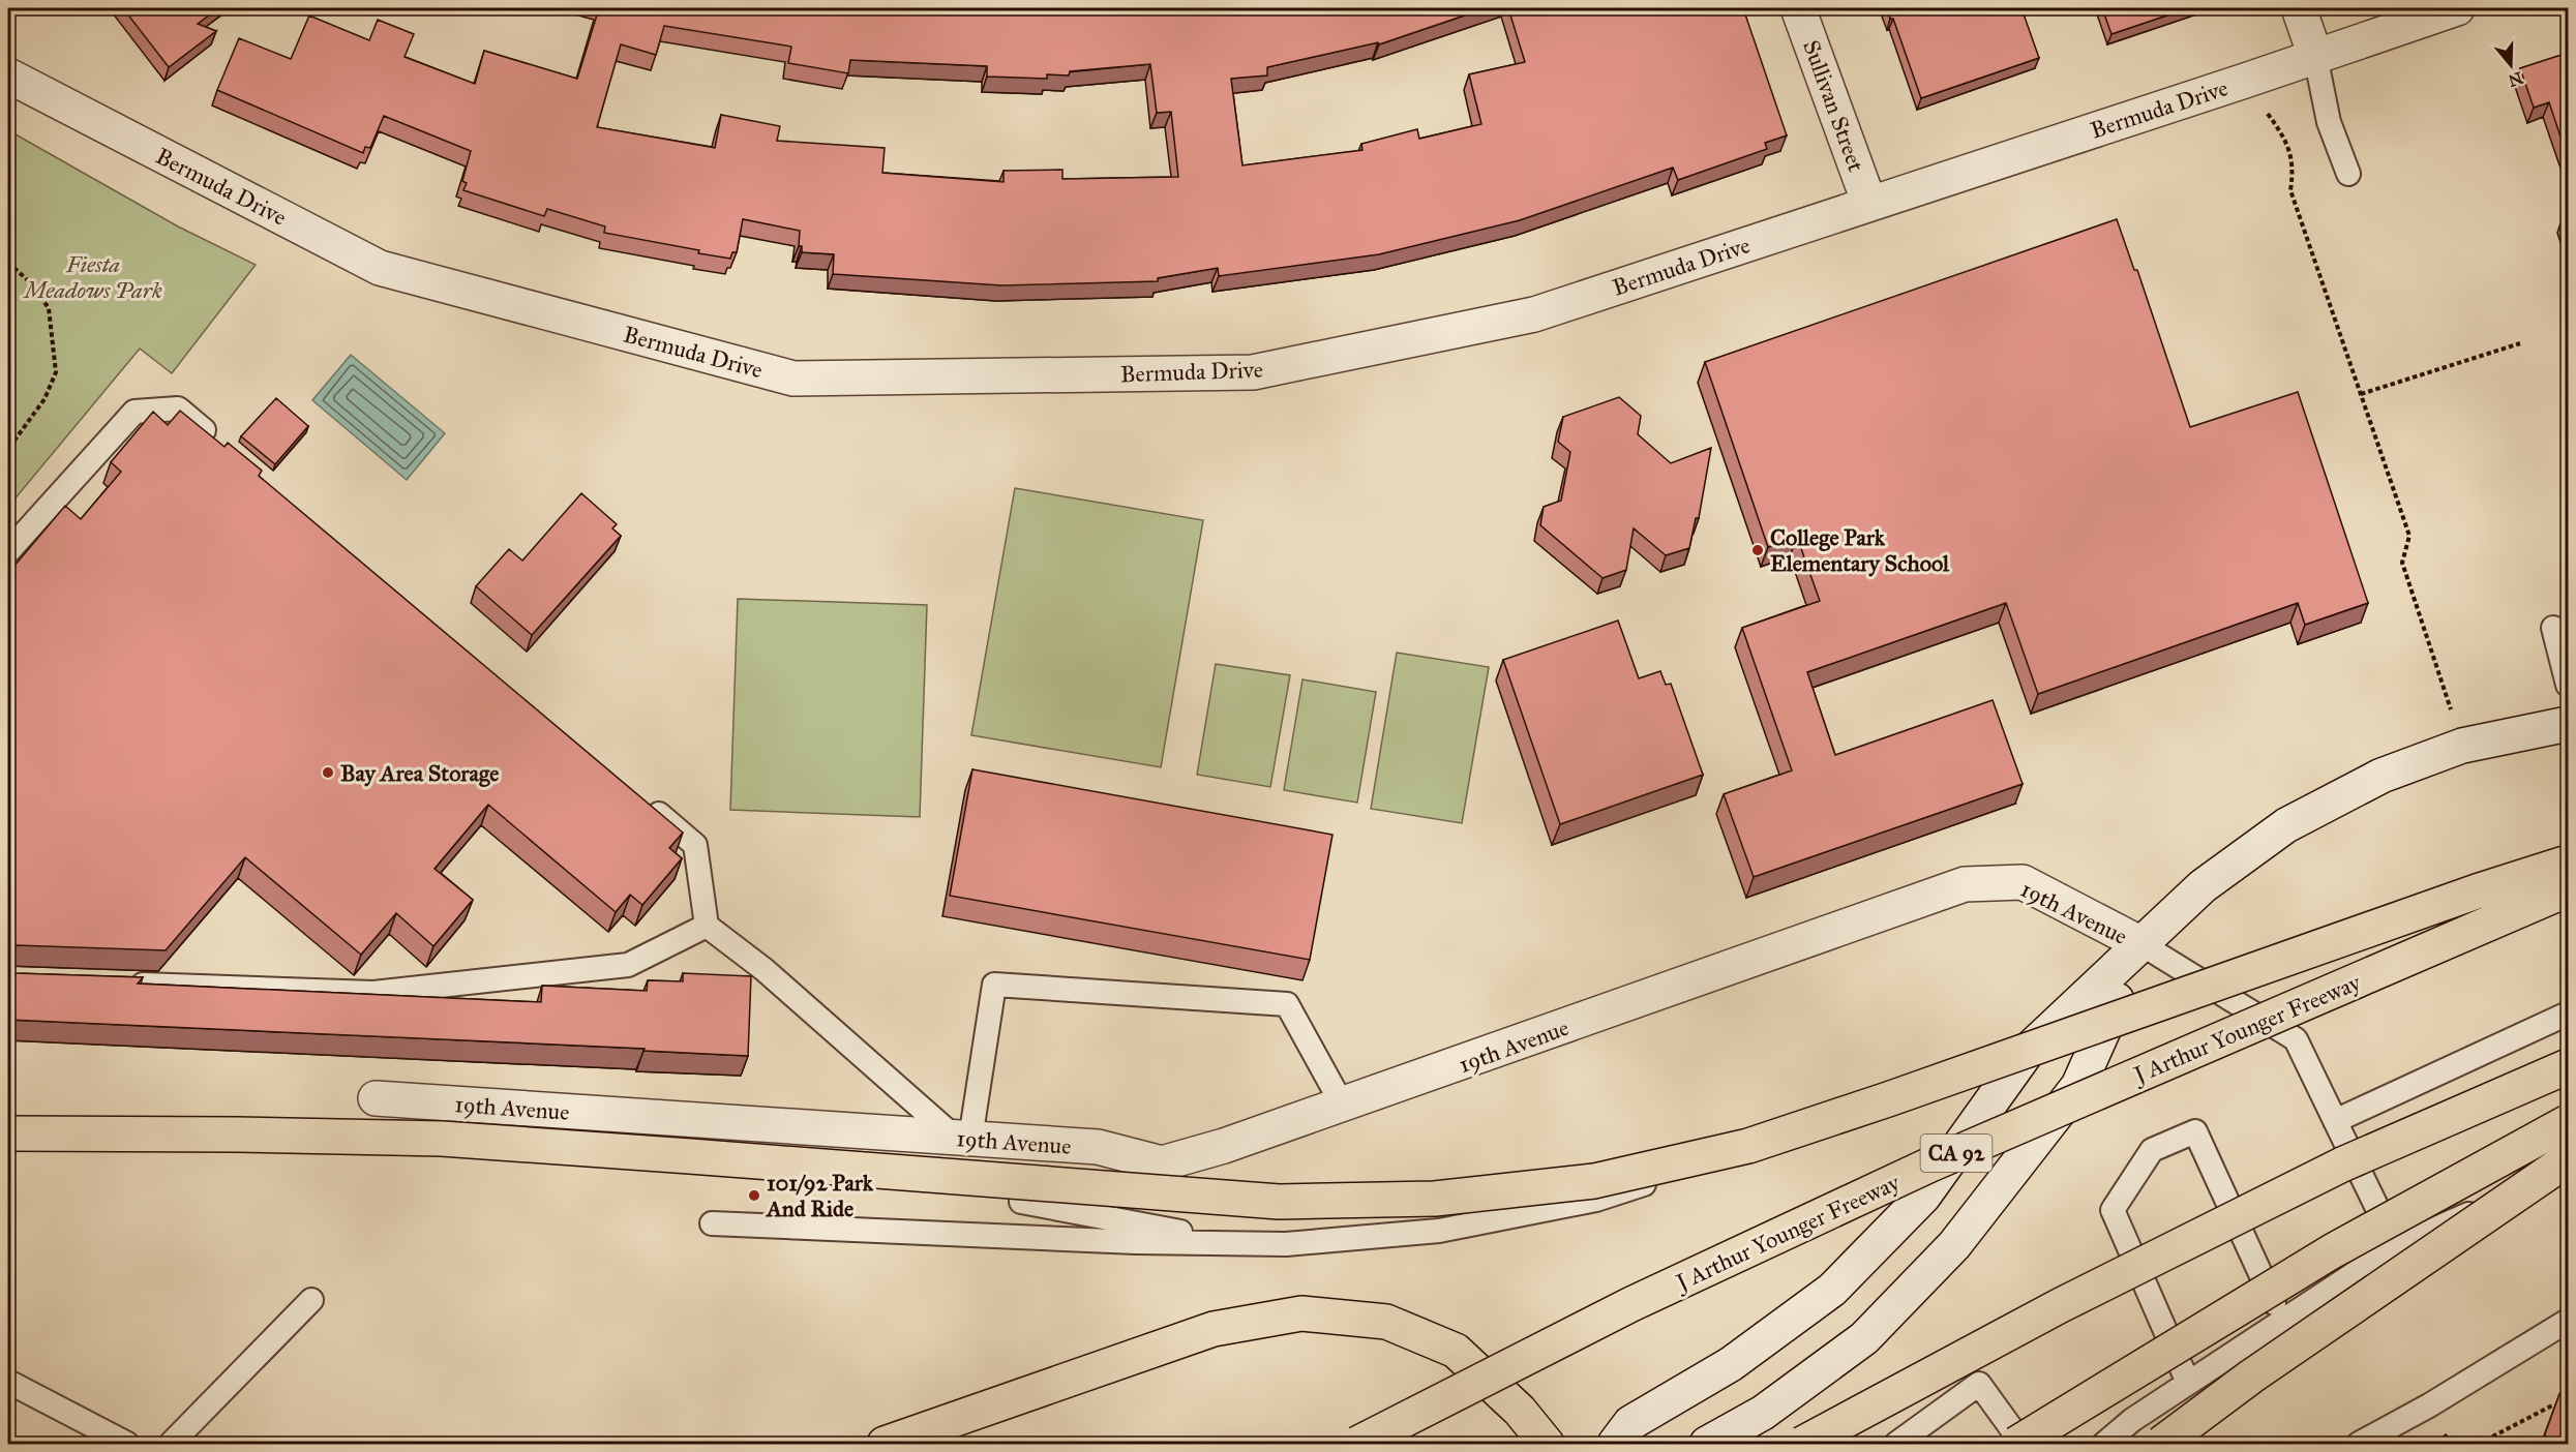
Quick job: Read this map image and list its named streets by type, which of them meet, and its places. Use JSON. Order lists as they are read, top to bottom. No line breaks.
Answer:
{"streets":{"highway":["J Arthur Younger Freeway","CA 92"],"street":["Sullivan Street","Bermuda Drive","19th Avenue"]},"crossings":[["Sullivan Street","Bermuda Drive"]],"parks":["Fiesta Meadows Park"],"places":["College Park Elementary School","Bay Area Storage","101/92 Park And Ride"],"north":"bottom"}
